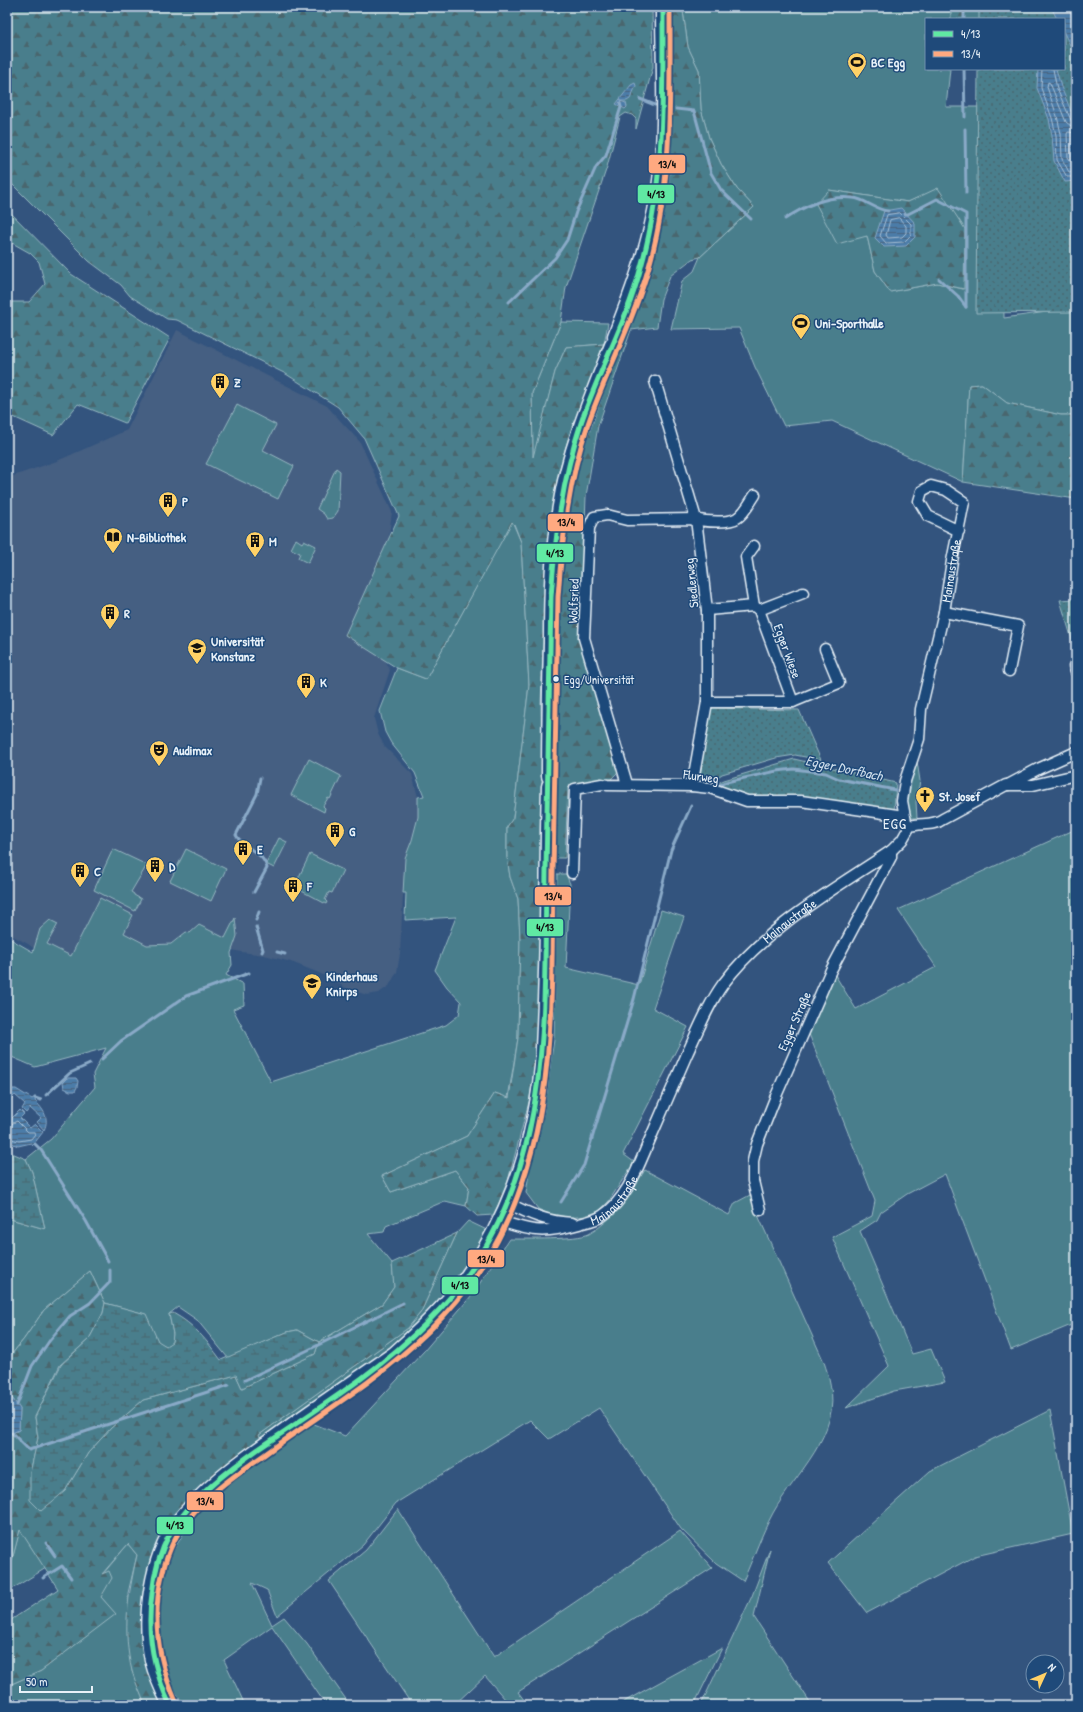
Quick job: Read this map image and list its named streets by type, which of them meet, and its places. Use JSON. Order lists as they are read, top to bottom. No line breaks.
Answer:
{"streets":{"street":["Mainaustraße","Siedlerweg","Wolfsried","Egger Wiese","Flurweg","Egger Straße"]},"crossings":[["Mainaustraße","Flurweg"],["Mainaustraße","Egger Straße"],["Siedlerweg","Wolfsried"],["Siedlerweg","Flurweg"],["Wolfsried","Flurweg"]],"districts":["EGG"],"water":["Egger Dorfbach"],"places":{"sports":["BC Egg","Uni-Sporthalle"],"building":["Z","P","M","R","K","G","E","D","C","F"],"library":["N-Bibliothek"],"school or university":["Universität Konstanz","Kinderhaus Knirps"],"other":["Egg/Universität"],"theatre":["Audimax"],"church":["St. Josef"]},"lines":["transit line 4/13","transit line 13/4"],"legend":["4/13","13/4"],"scale_bar":"50 m","north":"top right"}
